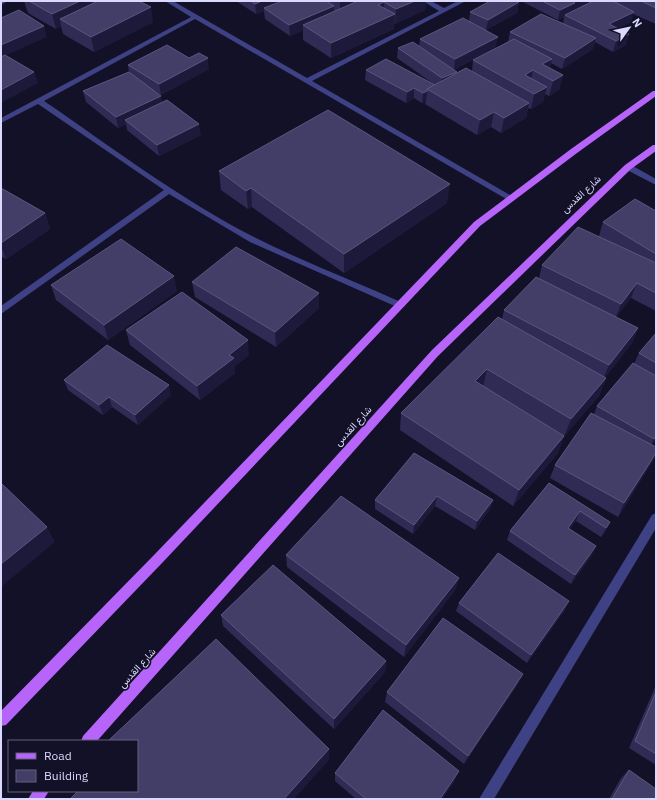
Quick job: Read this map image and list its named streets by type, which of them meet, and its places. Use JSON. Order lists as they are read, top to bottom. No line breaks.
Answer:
{"streets":{"main road":["شارع القدس"]},"legend":["Road","Building"],"north":"top right"}
